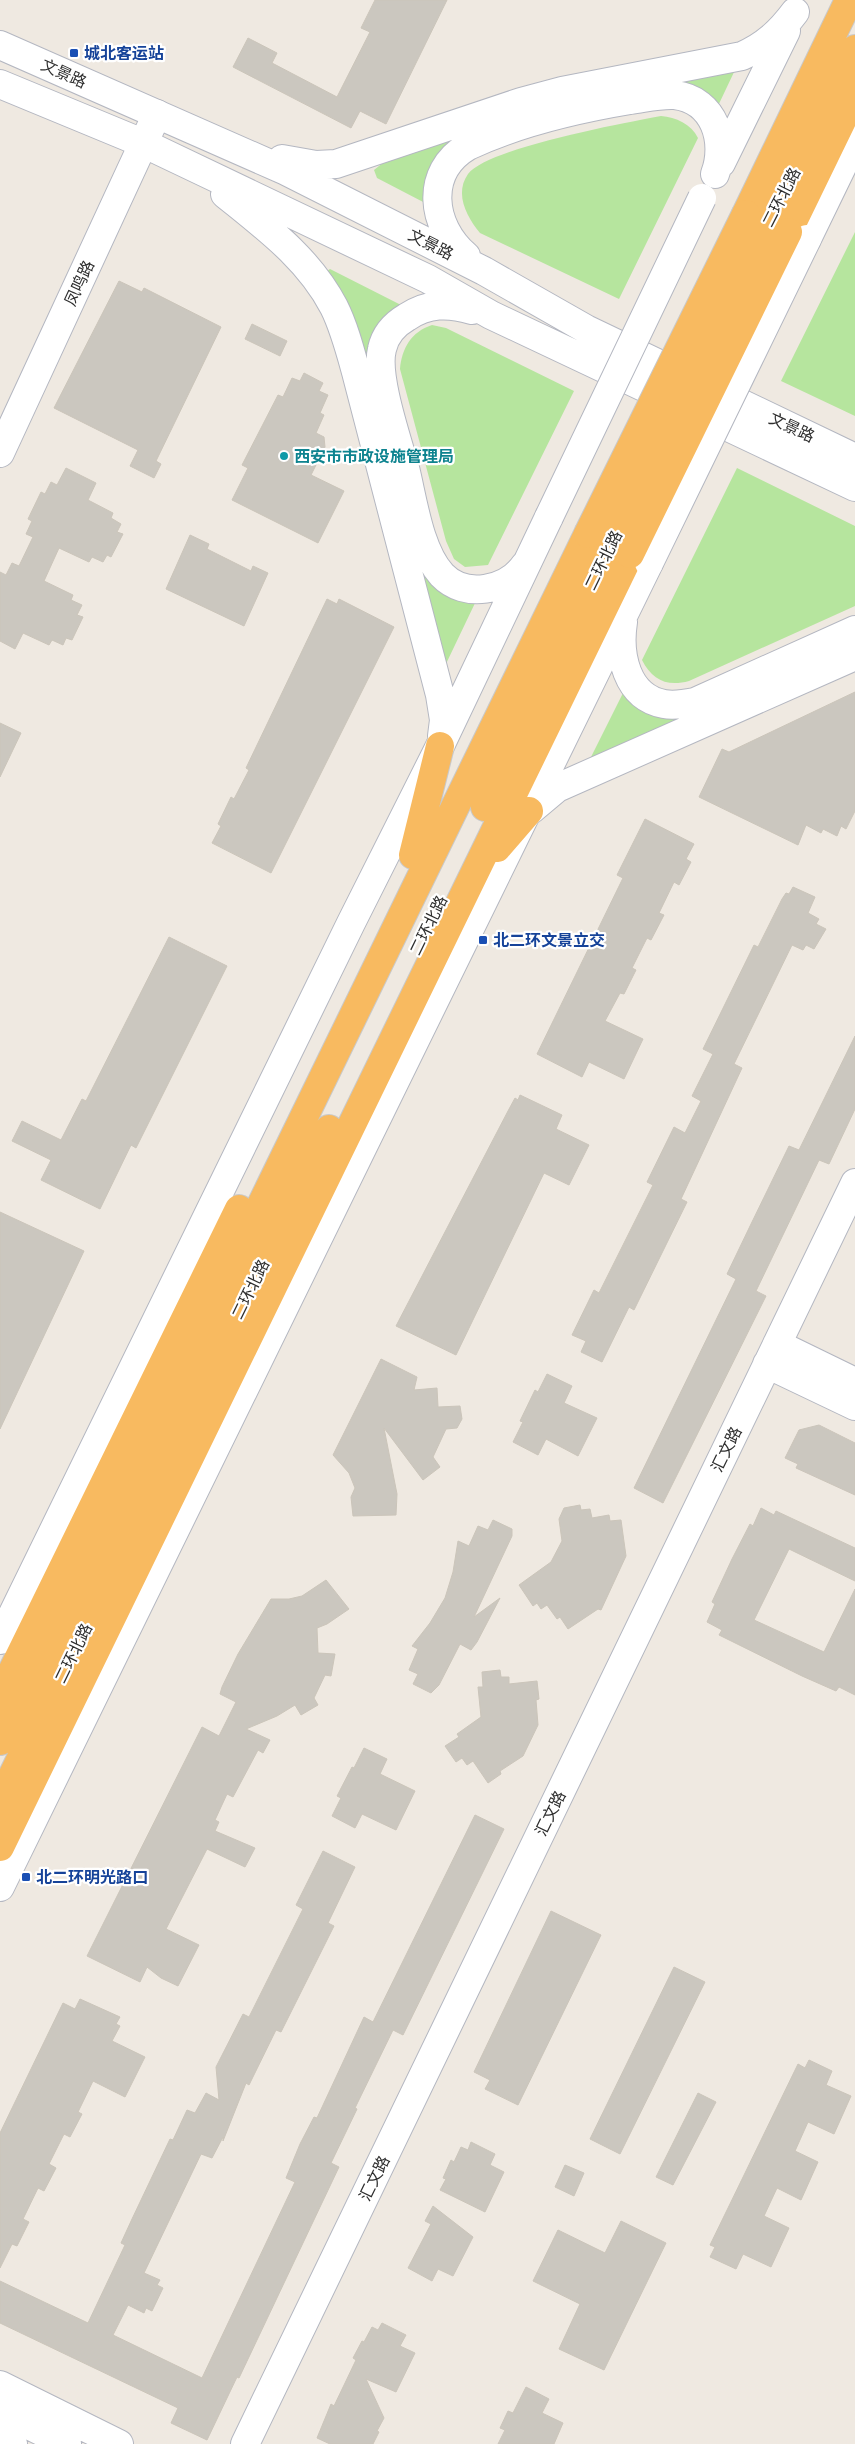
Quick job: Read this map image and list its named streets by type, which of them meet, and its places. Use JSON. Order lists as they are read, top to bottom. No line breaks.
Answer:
{"streets":{"highway":["二环北路"],"main road":["文景路","凤鸣路","汇文路"]},"crossings":[["文景路","凤鸣路"]],"places":{"transit":["城北客运站","北二环文景立交","北二环明光路口"],"other":["西安市市政设施管理局"]}}
